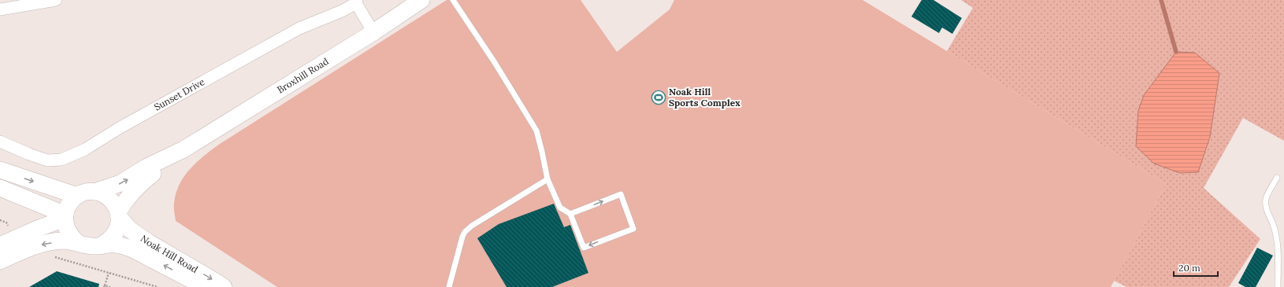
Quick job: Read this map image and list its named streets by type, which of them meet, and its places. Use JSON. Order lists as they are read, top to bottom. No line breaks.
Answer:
{"streets":{"street":["Broxhill Road","Sunset Drive","Noak Hill Road"]},"crossings":[["Broxhill Road","Sunset Drive"],["Broxhill Road","Noak Hill Road"]],"places":{"sports":["Noak Hill Sports Complex"]},"scale_bar":"20 m"}
